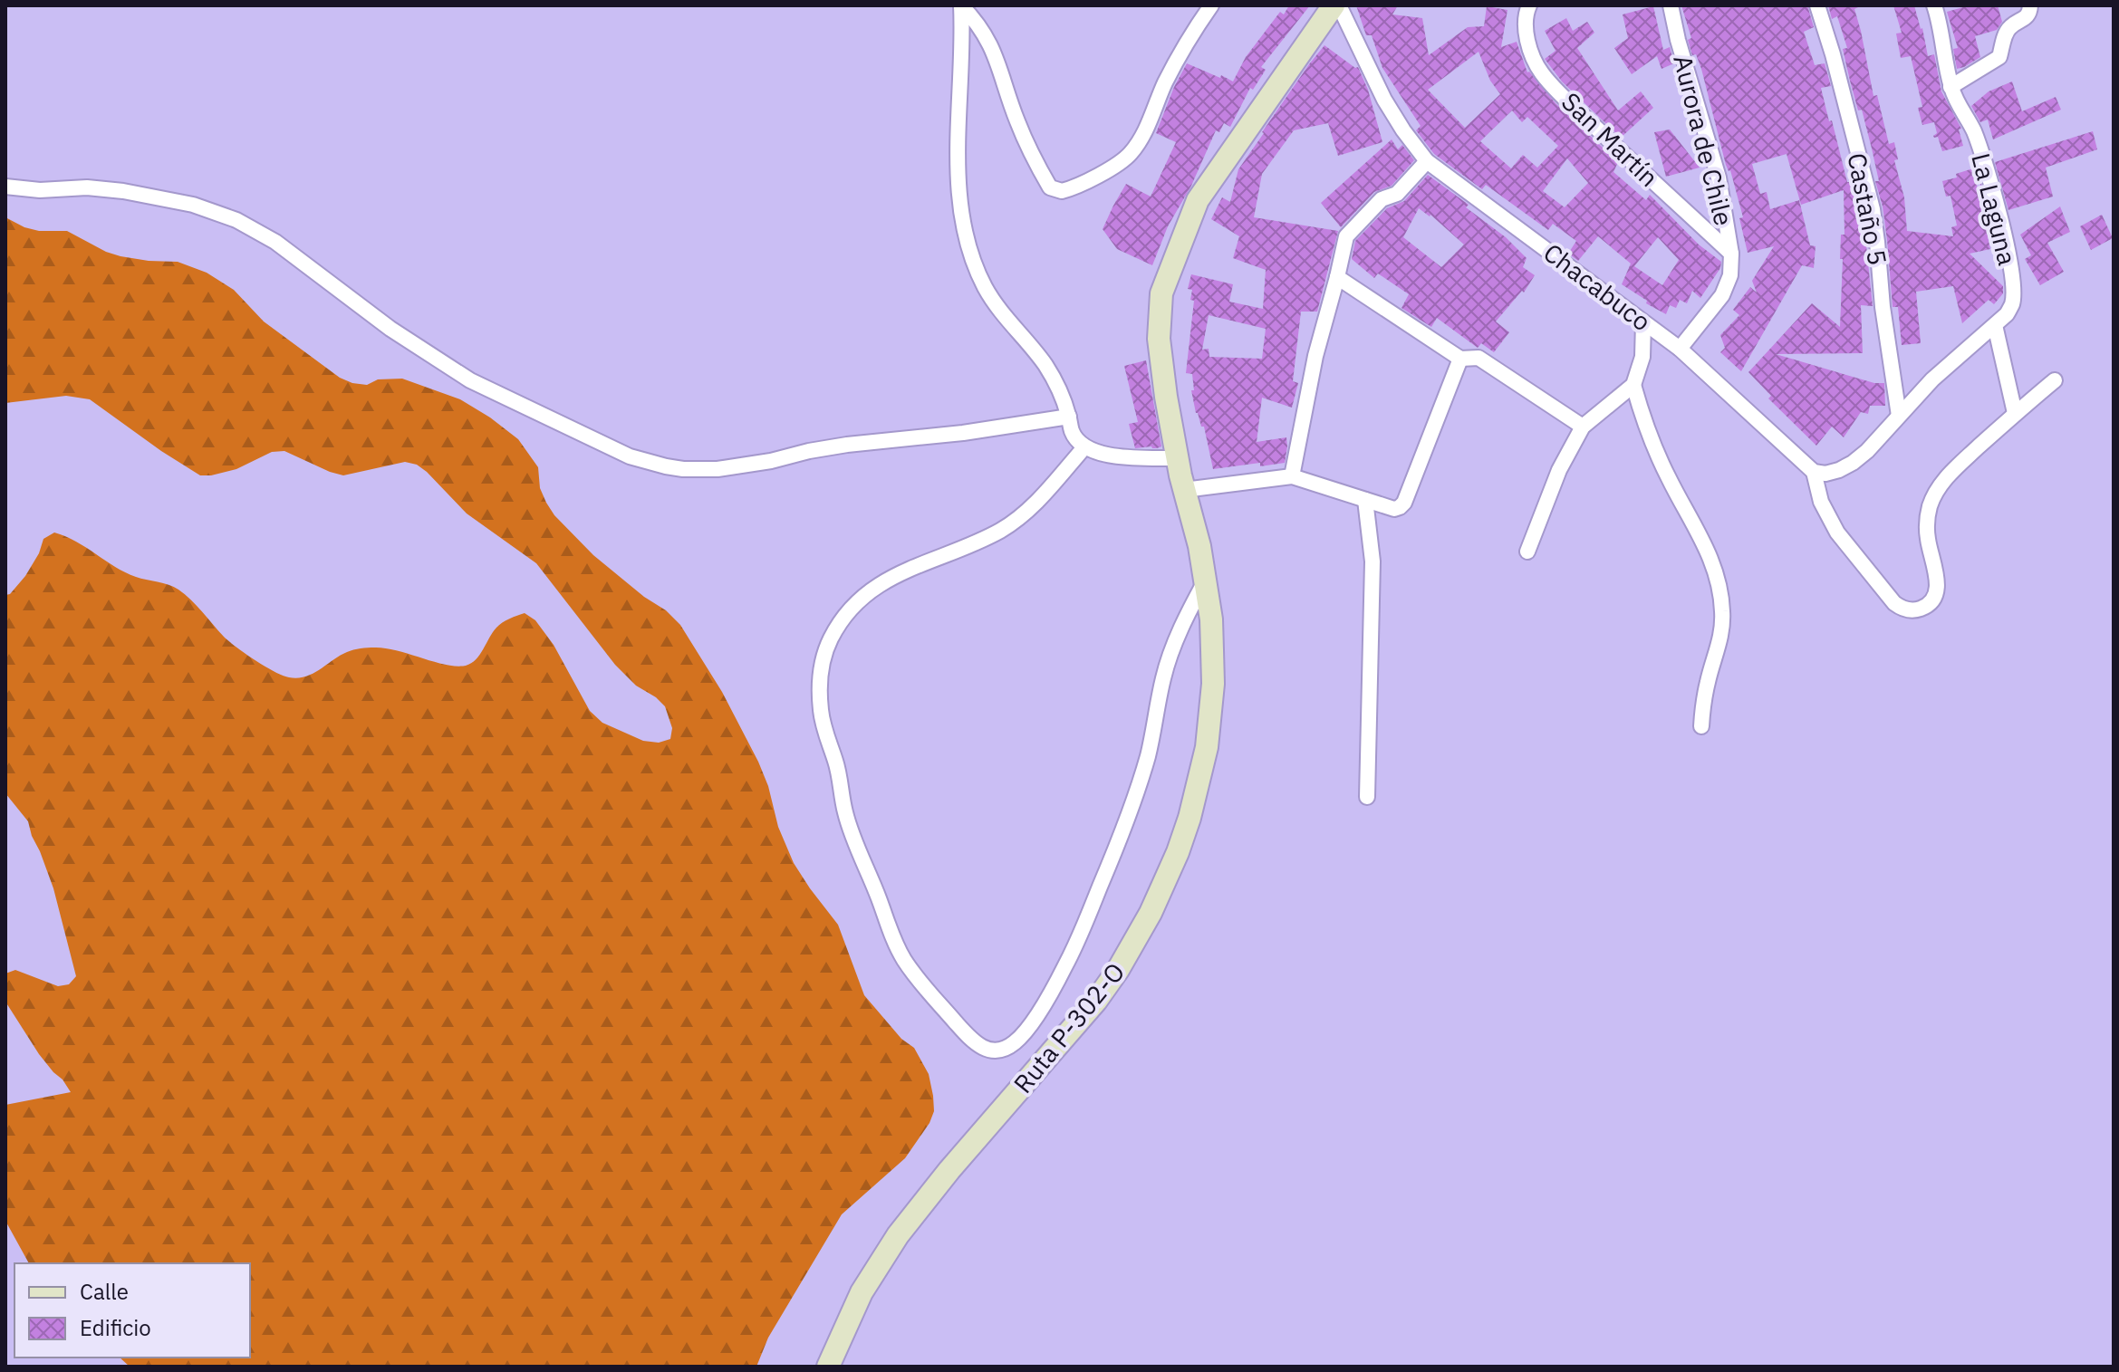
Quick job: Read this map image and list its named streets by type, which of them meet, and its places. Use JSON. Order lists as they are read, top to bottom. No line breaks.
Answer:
{"streets":{"street":["San Martín","Aurora de Chile","Castaño 5","La Laguna","Chacabuco","Ruta P-302-O"]},"crossings":[["San Martín","Aurora de Chile"],["Aurora de Chile","Chacabuco"],["Castaño 5","La Laguna"],["Chacabuco","Ruta P-302-O"]],"legend":["Calle","Edificio"]}
